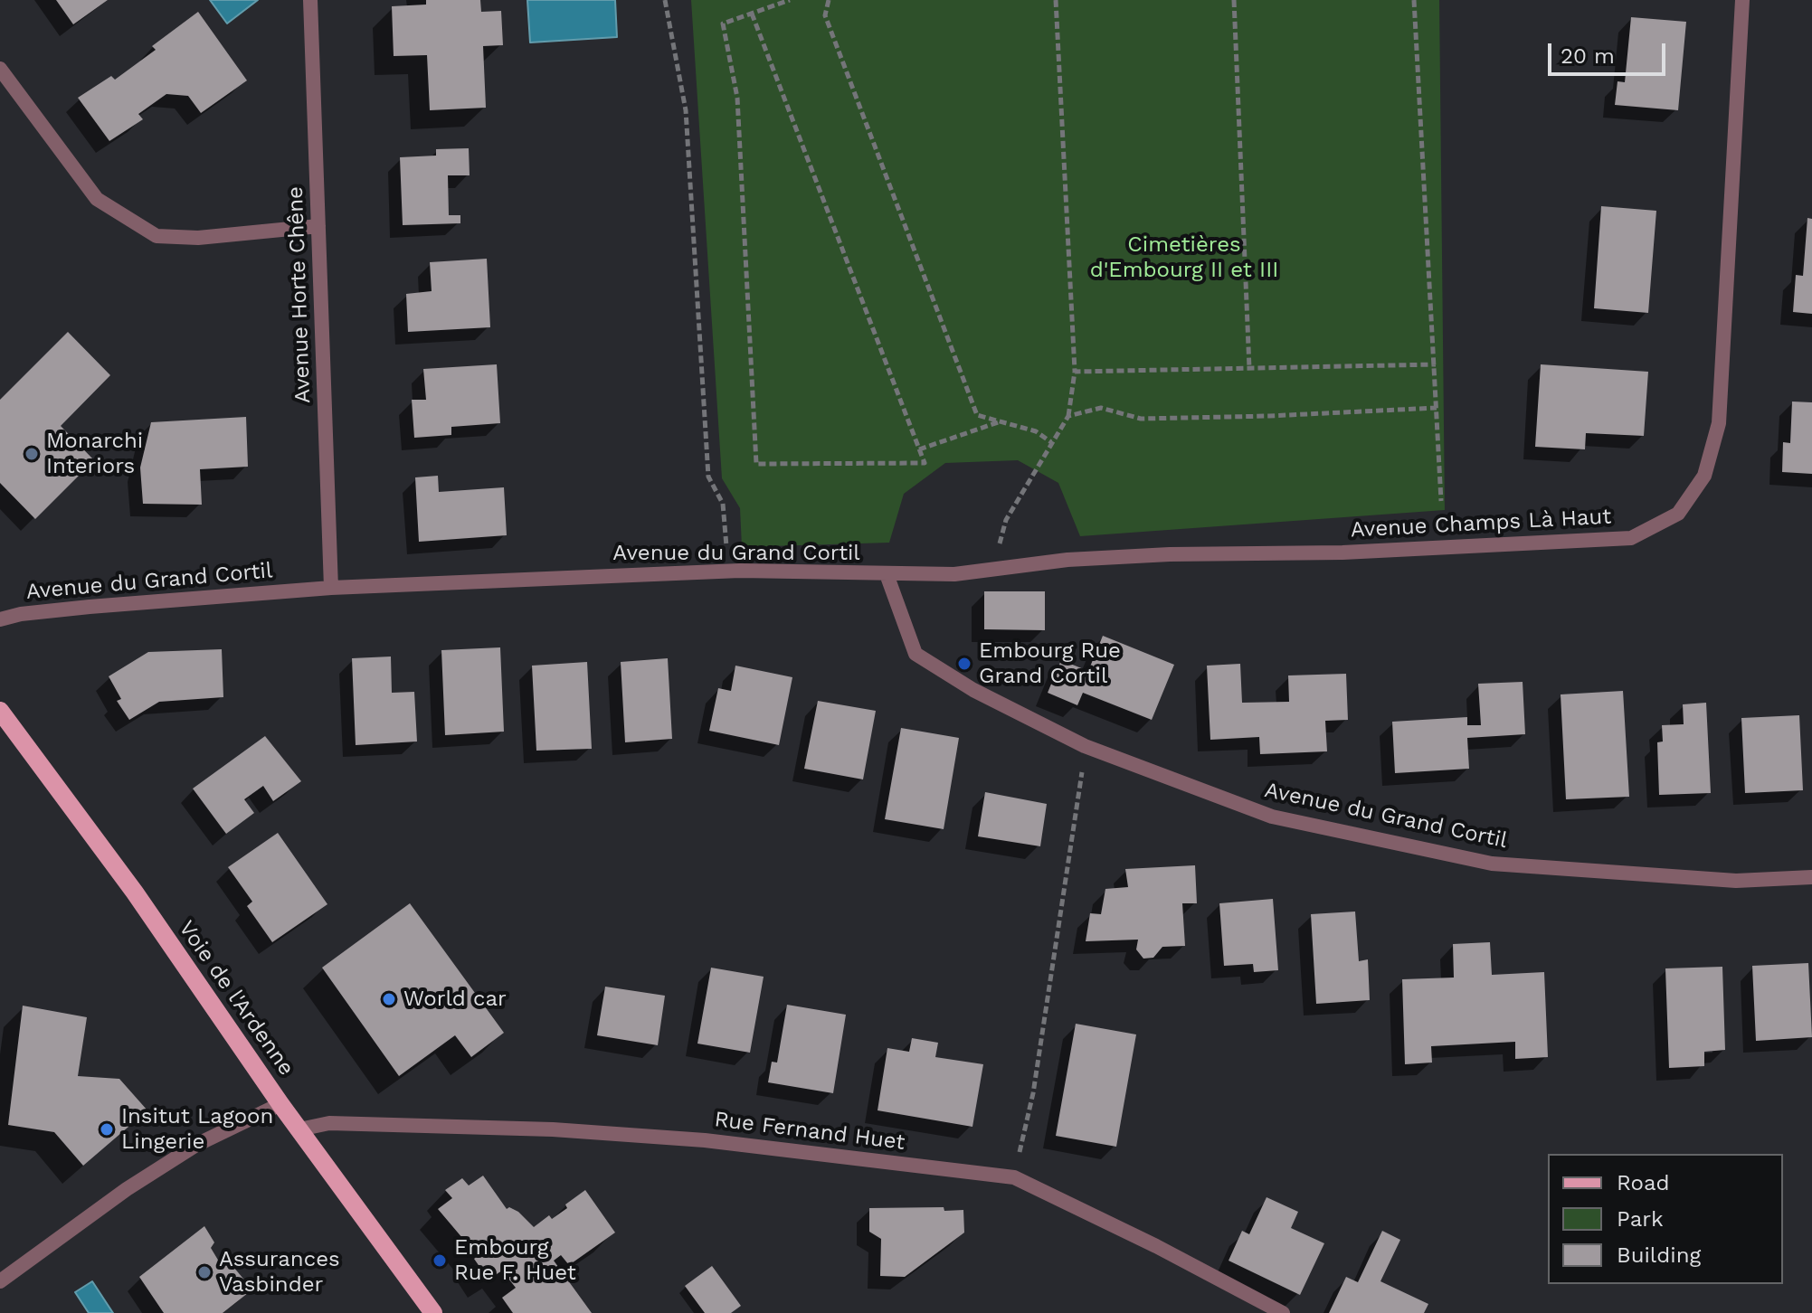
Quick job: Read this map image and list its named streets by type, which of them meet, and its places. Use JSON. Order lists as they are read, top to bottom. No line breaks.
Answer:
{"streets":{"main road":["Voie de l'Ardenne"],"street":["Avenue Horte Chêne","Avenue Champs Là Haut","Avenue du Grand Cortil","Rue Fernand Huet"]},"crossings":[["Avenue Horte Chêne","Avenue du Grand Cortil"],["Avenue Champs Là Haut","Avenue du Grand Cortil"],["Voie de l'Ardenne","Rue Fernand Huet"]],"parks":["Cimetières d'Embourg II et III"],"places":["Monarchi Interiors","Embourg Rue Grand Cortil","World car","Insitut Lagoon Lingerie","Embourg Rue F. Huet","Assurances Vasbinder"],"legend":["Road","Park","Building"],"scale_bar":"20 m"}
